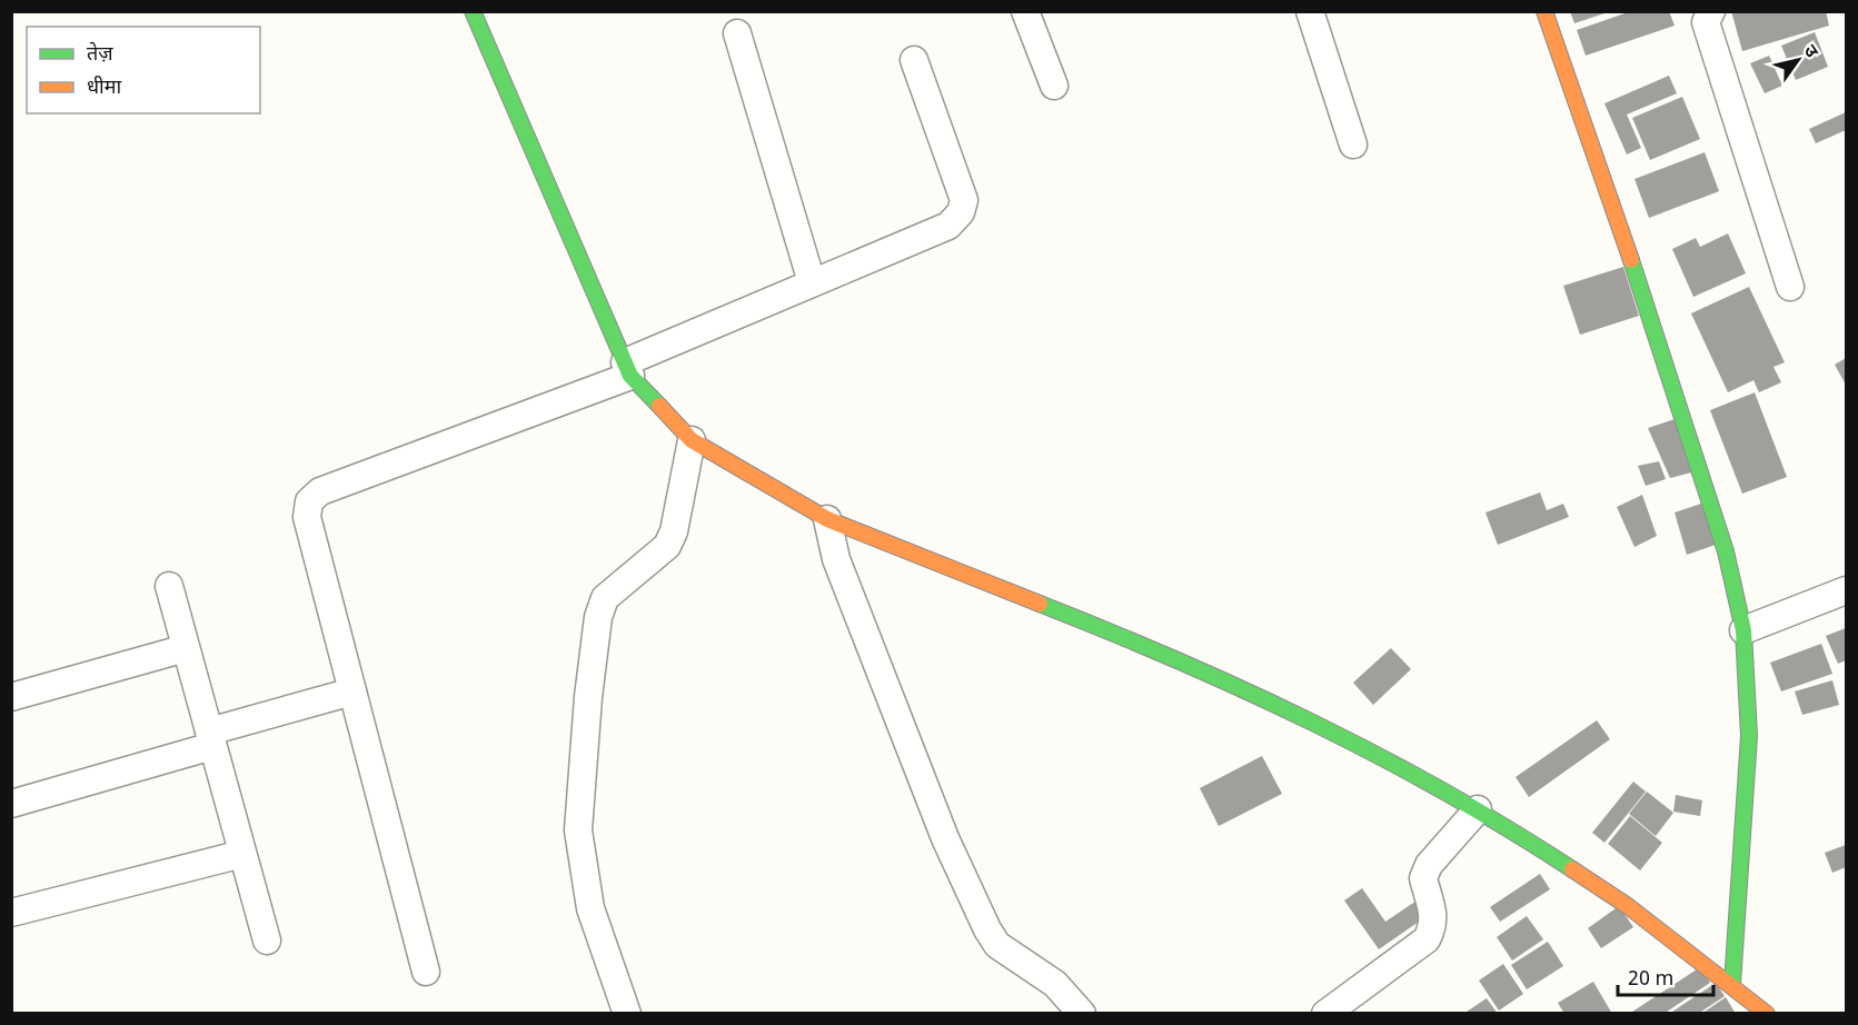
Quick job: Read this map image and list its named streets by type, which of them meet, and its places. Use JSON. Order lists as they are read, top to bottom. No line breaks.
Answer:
{"legend":["तेज़","धीमा"],"scale_bar":"20 m","north":"top right"}
